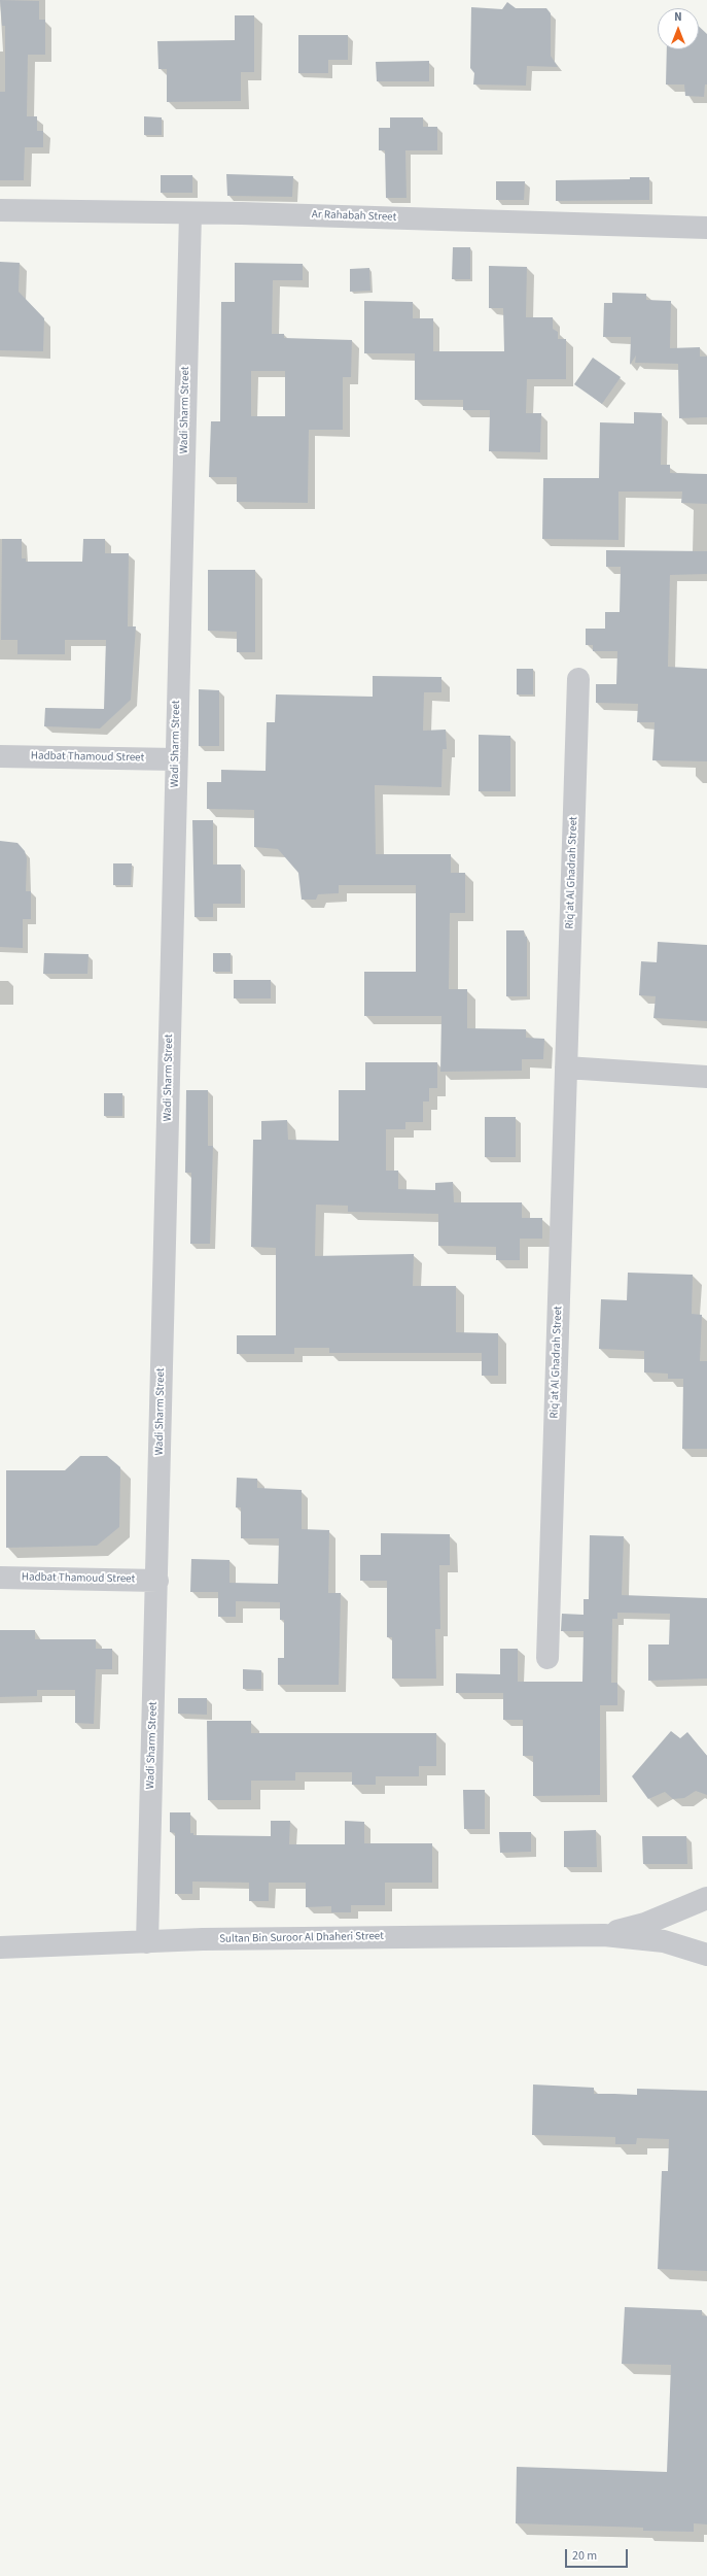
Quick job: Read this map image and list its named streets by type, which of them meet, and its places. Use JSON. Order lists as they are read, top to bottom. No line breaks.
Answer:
{"streets":{"street":["Ar Rahabah Street","Wadi Sharm Street","Hadbat Thamoud Street","Riq'at Al Ghadrah Street","Sultan Bin Suroor Al Dhaheri Street"]},"crossings":[["Ar Rahabah Street","Wadi Sharm Street"],["Wadi Sharm Street","Hadbat Thamoud Street"],["Wadi Sharm Street","Sultan Bin Suroor Al Dhaheri Street"]],"scale_bar":"20 m","north":"top"}
